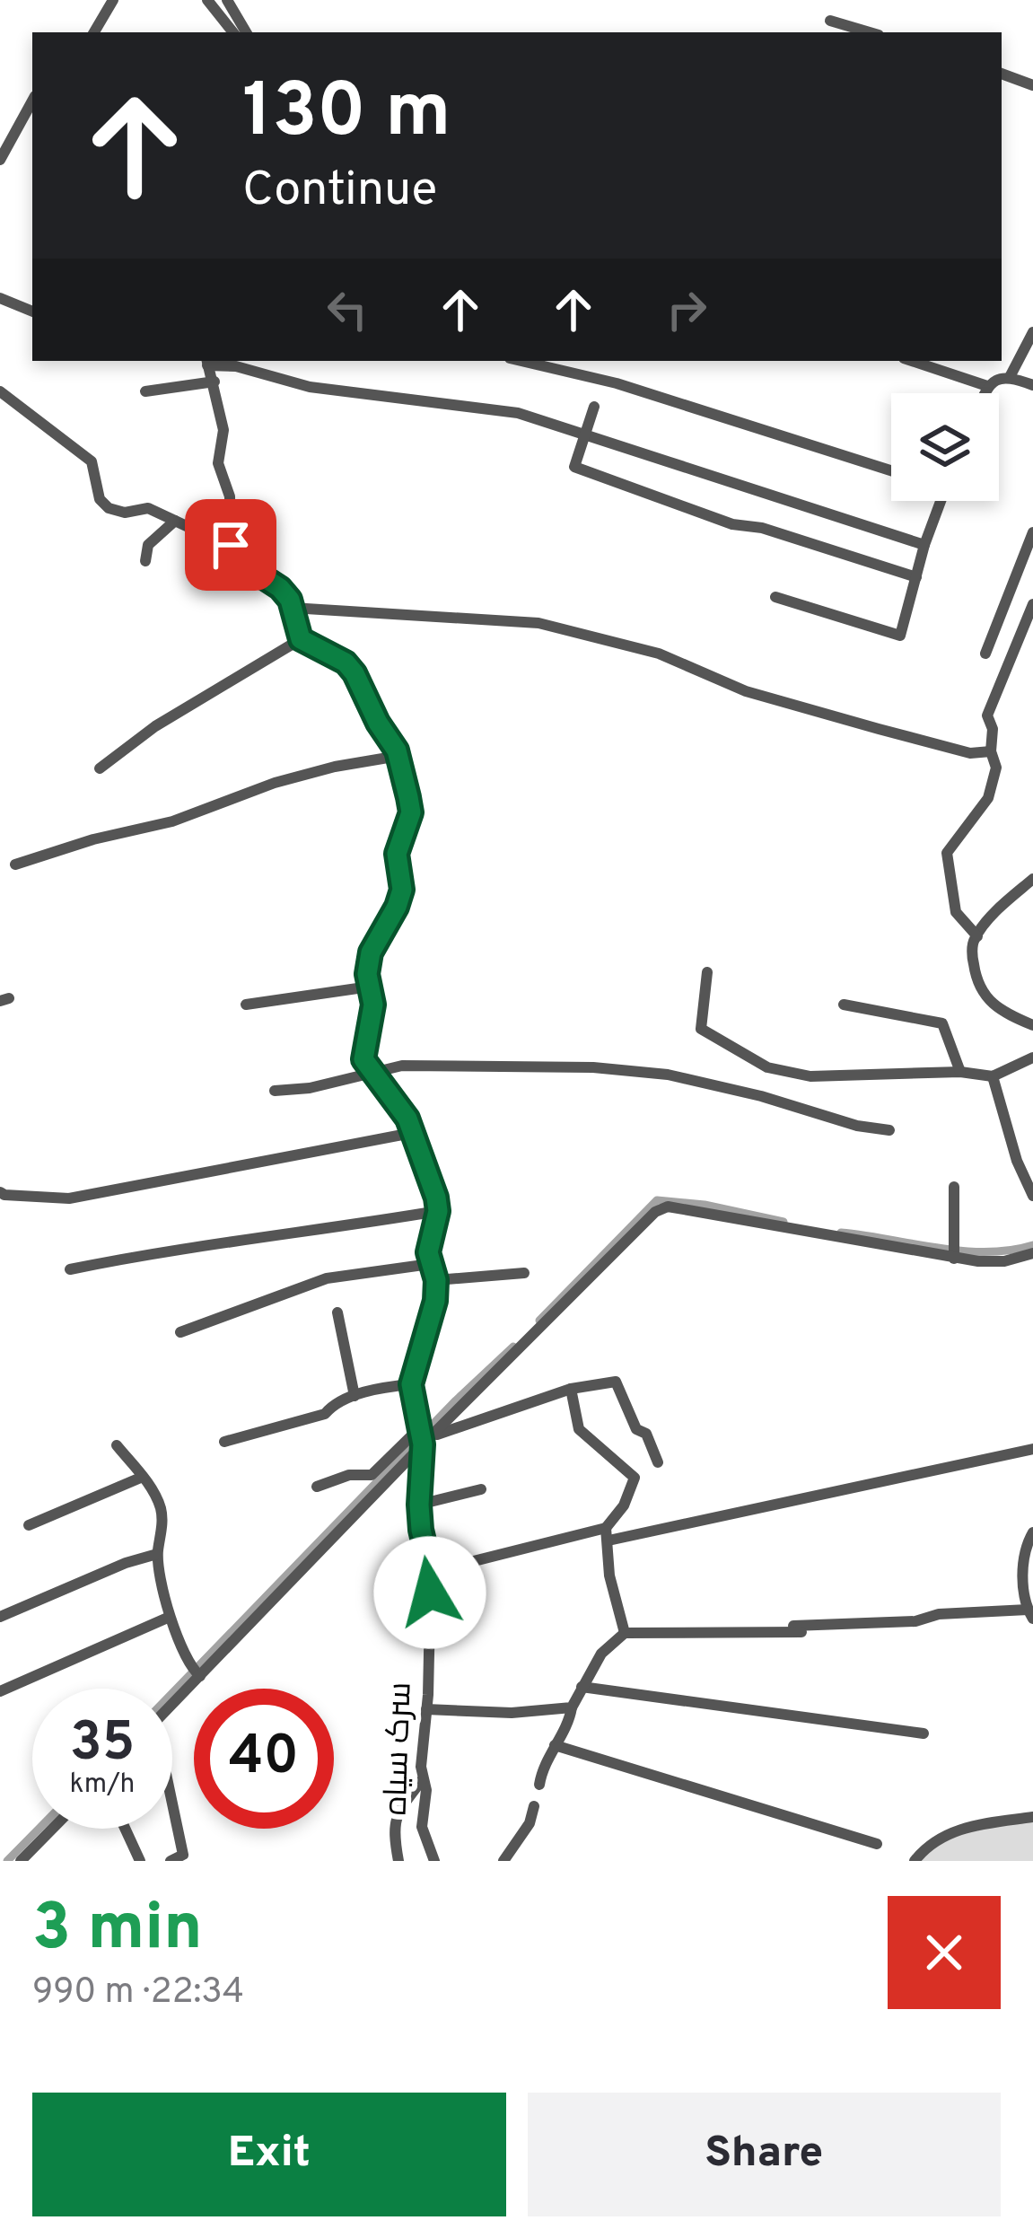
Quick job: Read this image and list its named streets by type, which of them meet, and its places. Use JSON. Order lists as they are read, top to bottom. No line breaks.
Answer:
{"streets":{"street":["سرک سیاه"]},"page":{"turn":["130 m","Continue"],"speed":"35 km/h","limit":"40","heading":["3 min","990 m · 22:34"],"buttons":["Exit","Share"]}}
